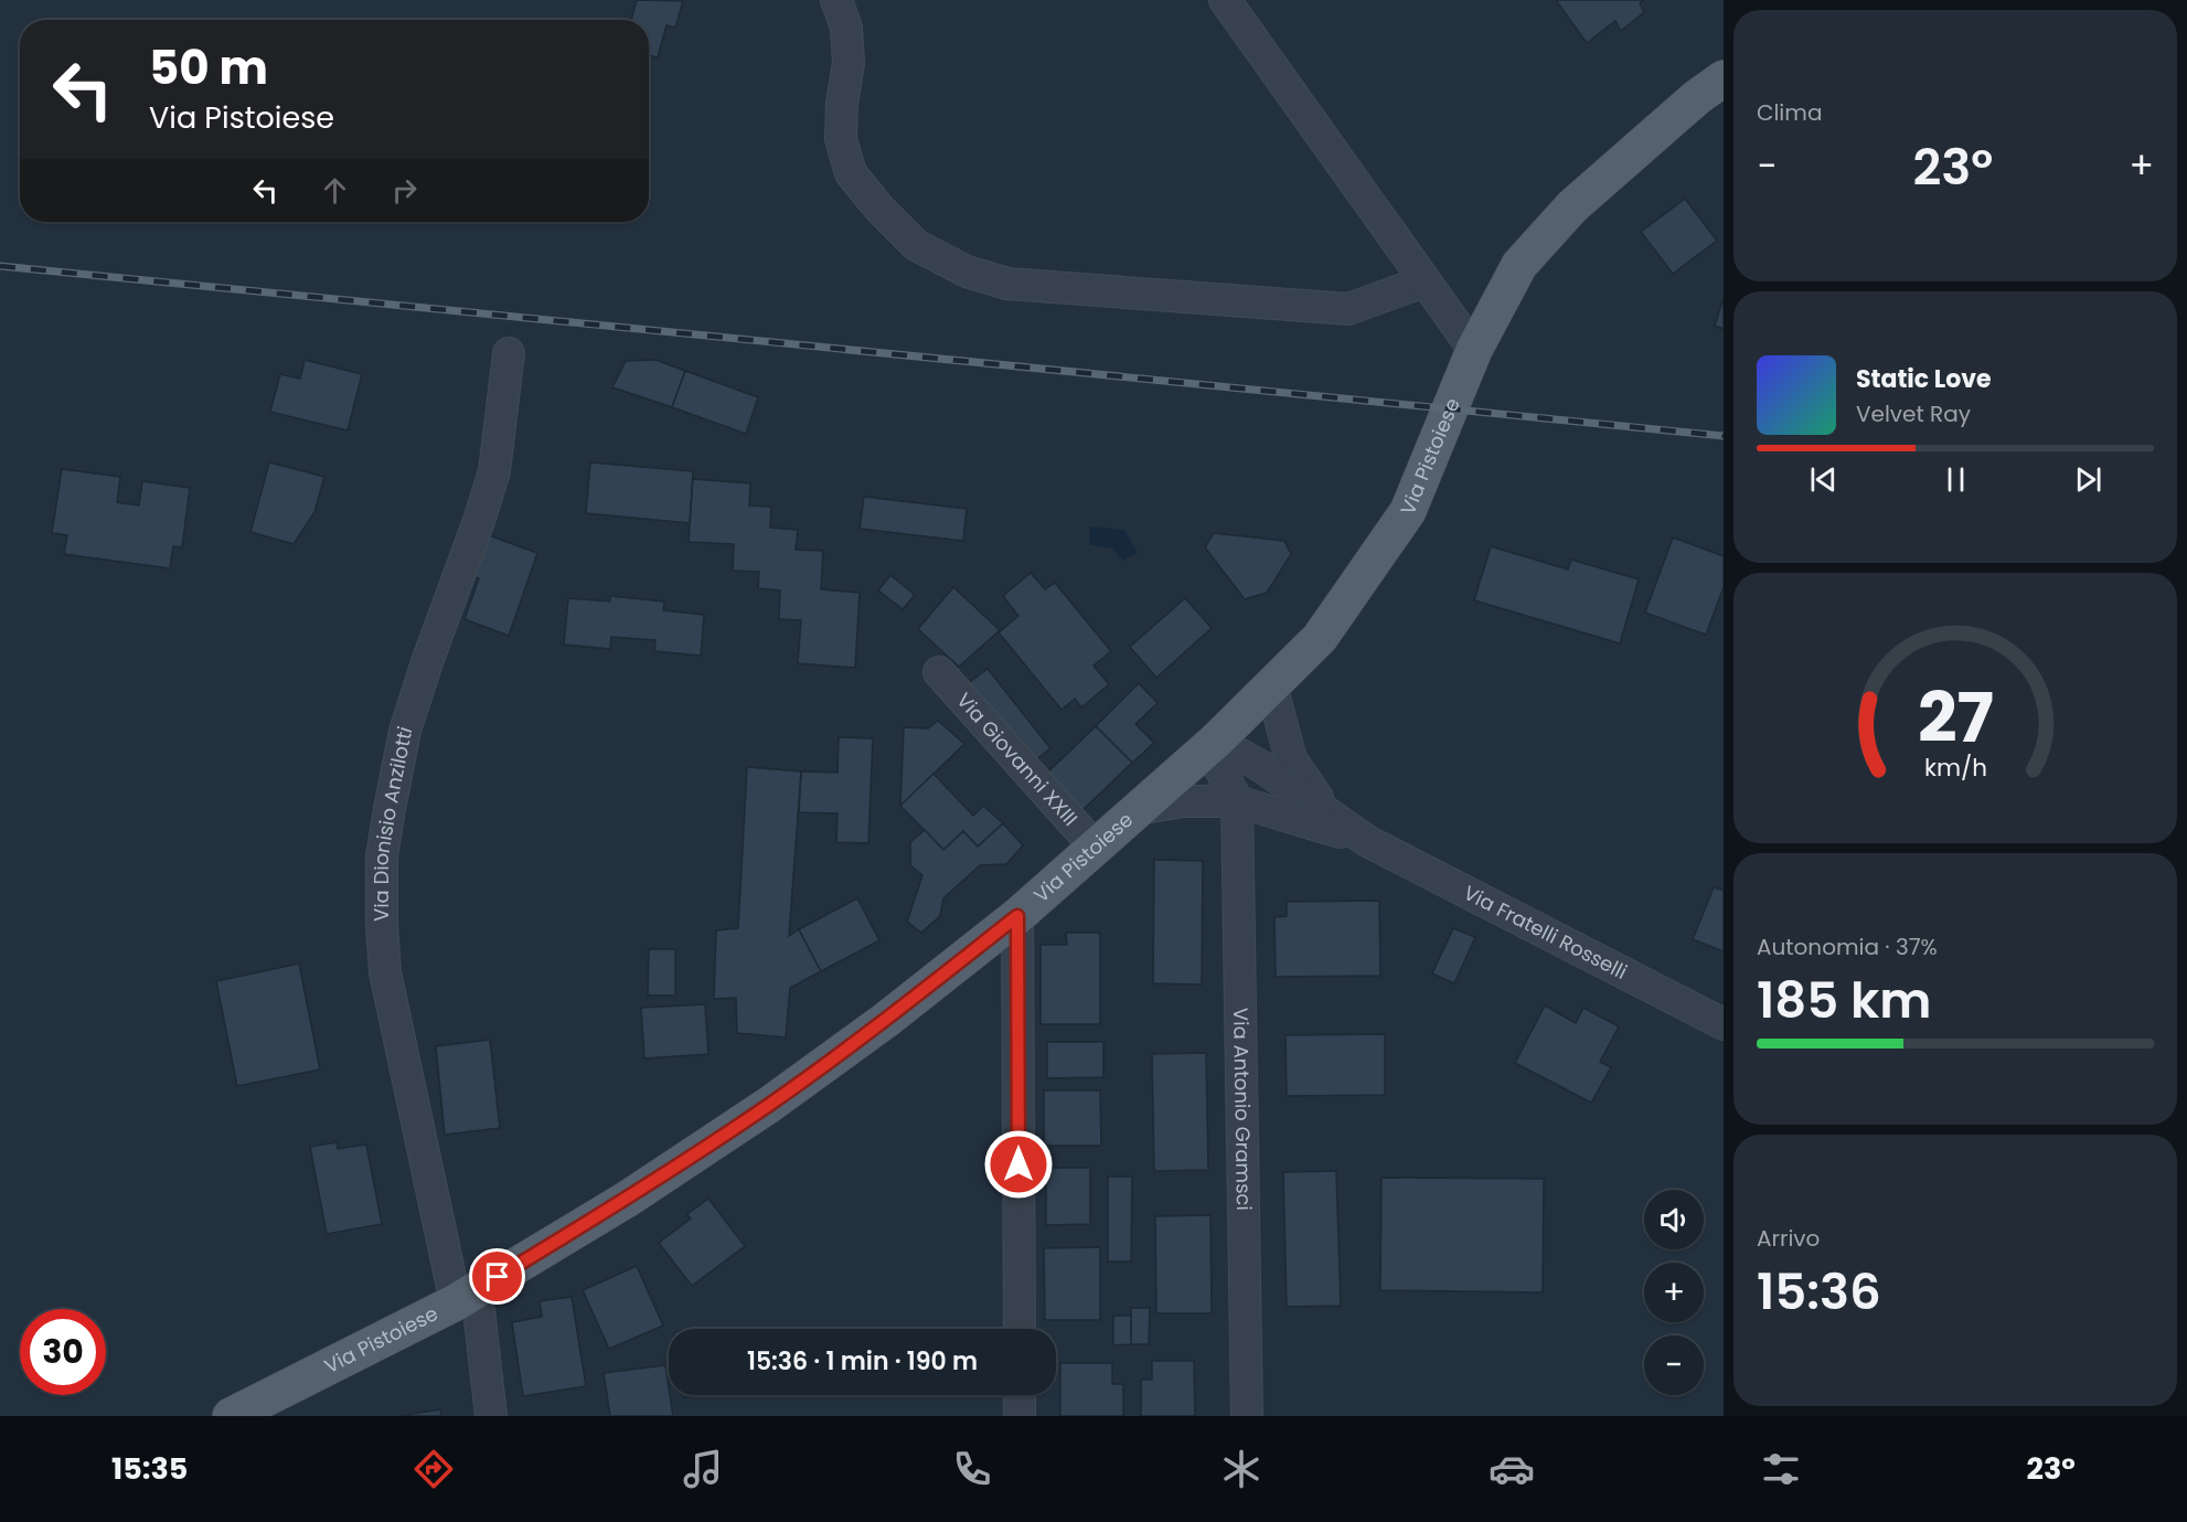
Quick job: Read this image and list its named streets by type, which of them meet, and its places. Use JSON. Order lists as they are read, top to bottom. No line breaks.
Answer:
{"streets":{"main road":["Via Pistoiese"],"street":["Via Giovanni XXIII","Via Dionisio Anzilotti","Via Fratelli Rosselli","Via Antonio Gramsci"]},"crossings":[["Via Pistoiese","Via Giovanni XXIII"],["Via Pistoiese","Via Dionisio Anzilotti"],["Via Pistoiese","Via Fratelli Rosselli"],["Via Fratelli Rosselli","Via Antonio Gramsci"]],"page":{"tile":["Clima",["Autonomia · 37%","185 km"],["Arrivo","15:36"]],"turn":["50 m","Via Pistoiese"],"heat":["−","23°","+"],"song":["Static Love","Velvet Ray"],"map_buttons":["+","−"],"limit":"30","trip":"15:36 · 1 min · 190 m","tabs":["15:35","23°"],"gauge":["27","km/h"]}}
